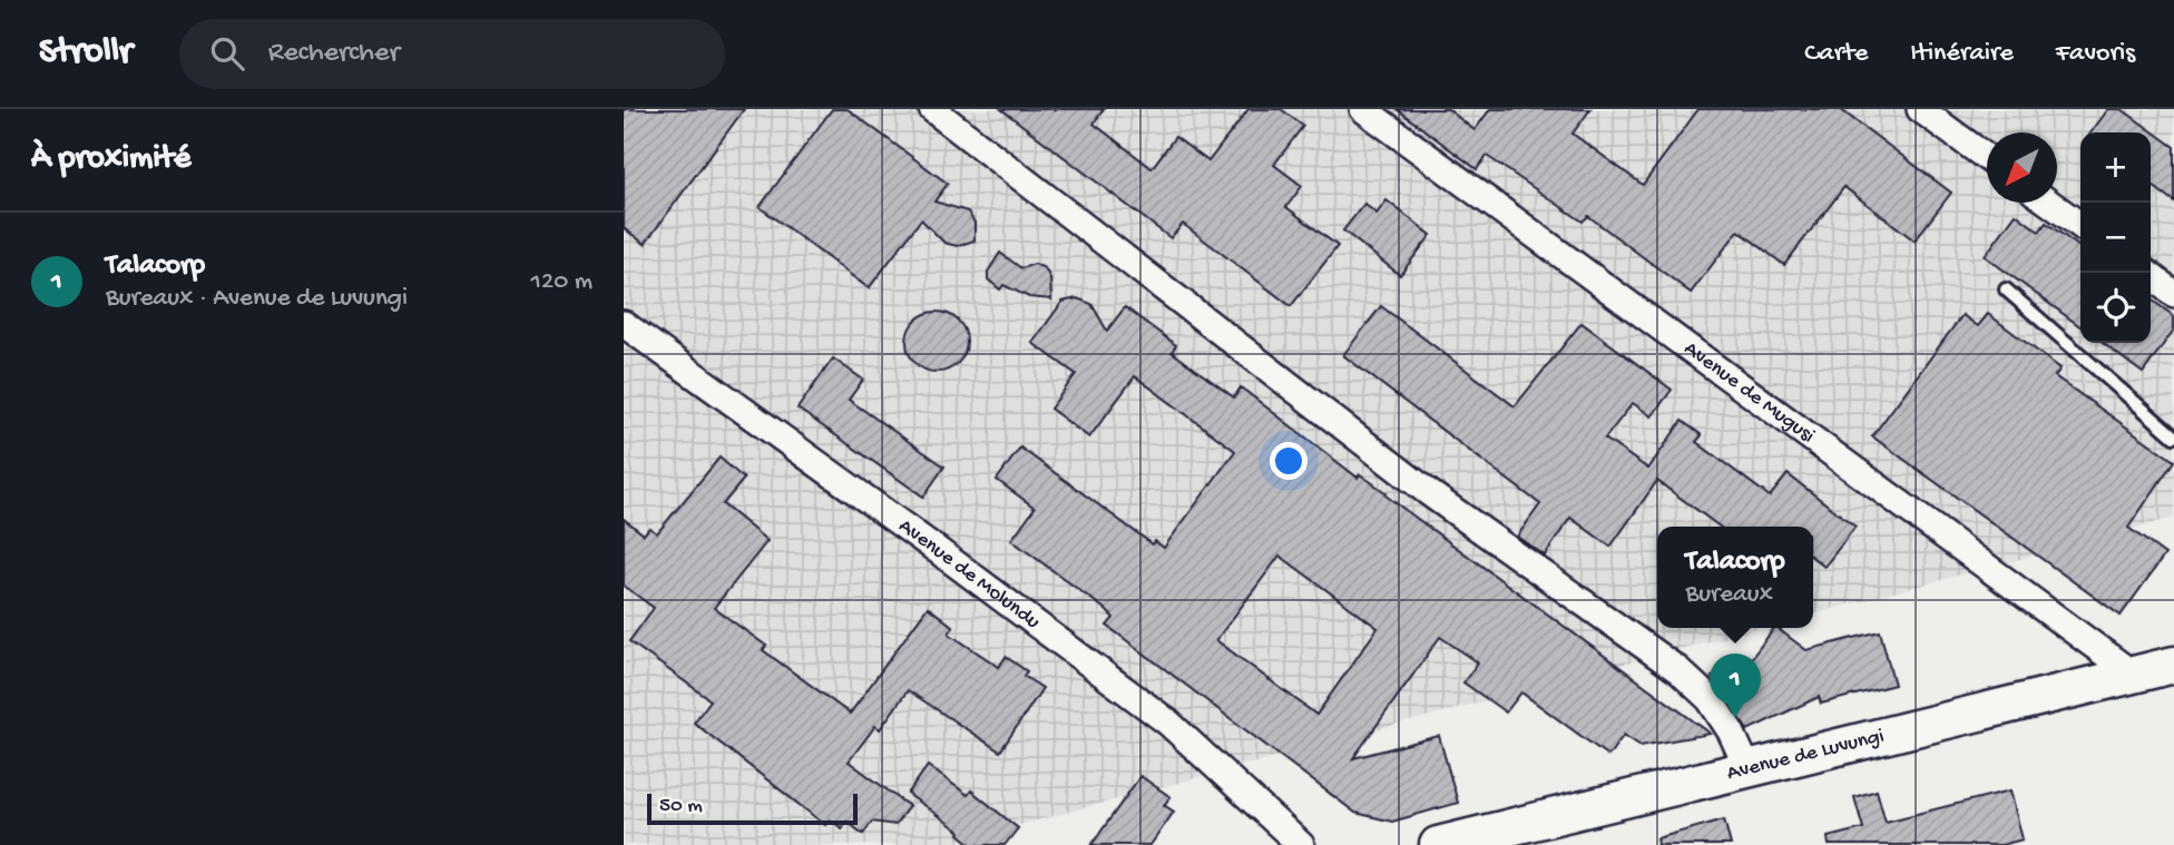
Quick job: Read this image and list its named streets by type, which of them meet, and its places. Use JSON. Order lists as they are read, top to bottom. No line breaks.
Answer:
{"streets":{"street":["Avenue de Mugusi","Avenue de Molundu","Avenue de Luvungi"]},"crossings":[["Avenue de Mugusi","Avenue de Luvungi"]],"scale_bar":"50 m","north":"bottom left","page":{"header":"Strollr","search":"Rechercher","nav":["Carte","Itinéraire","Favoris"],"heading":"À proximité","map_buttons":["+","−"],"list":[{"mark":"1","name":"Talacorp","note":"Bureaux · Avenue de Luvungi","value":"120 m"}],"popup":["Talacorp","Bureaux"],"pins":"1","scale":"50 m"}}
